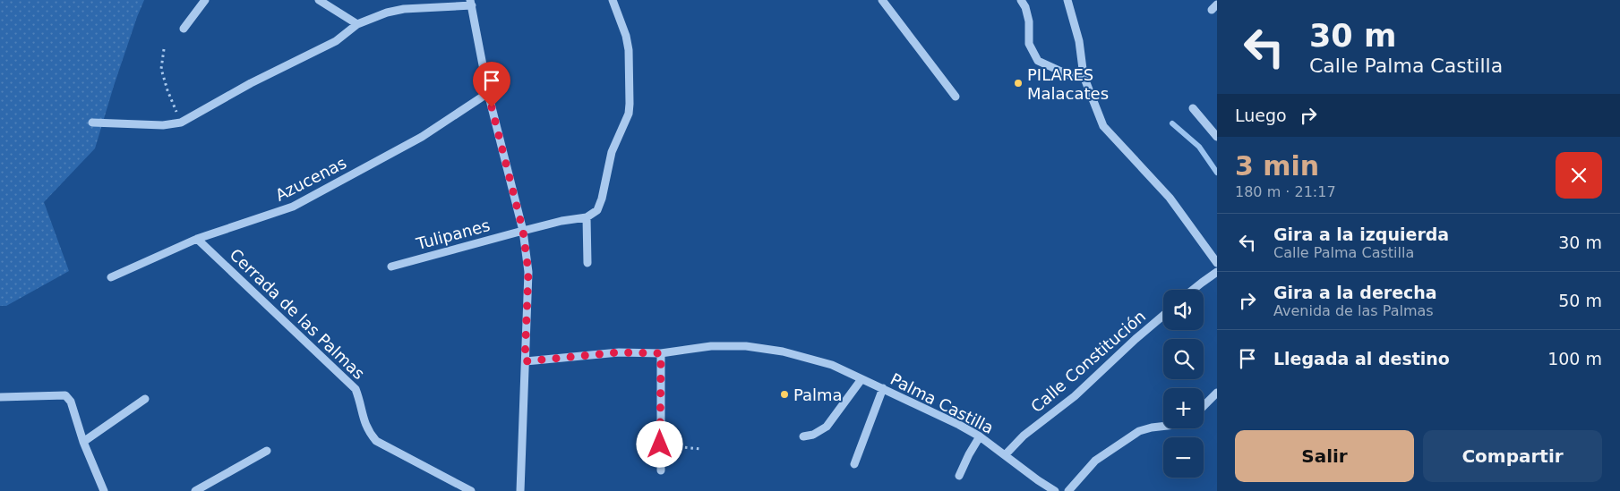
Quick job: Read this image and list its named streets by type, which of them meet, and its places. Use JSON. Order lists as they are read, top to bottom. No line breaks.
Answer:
{"streets":{"street":["Azucenas","Tulipanes","Cerrada de las Palmas","Calle Constitución","Palma Castilla"]},"crossings":[["Azucenas","Cerrada de las Palmas"],["Calle Constitución","Palma Castilla"]],"places":["PILARES Malacates","Palma"],"page":{"turn":["30 m","Calle Palma Castilla"],"then":"Luego","heading":["3 min","180 m · 21:17"],"list":[{"name":"Gira a la izquierda","note":"Calle Palma Castilla","value":"30 m"},{"name":"Gira a la derecha","note":"Avenida de las Palmas","value":"50 m"},{"name":"Llegada al destino","value":"100 m"}],"map_buttons":["+","−"],"buttons":["Salir","Compartir"]}}
